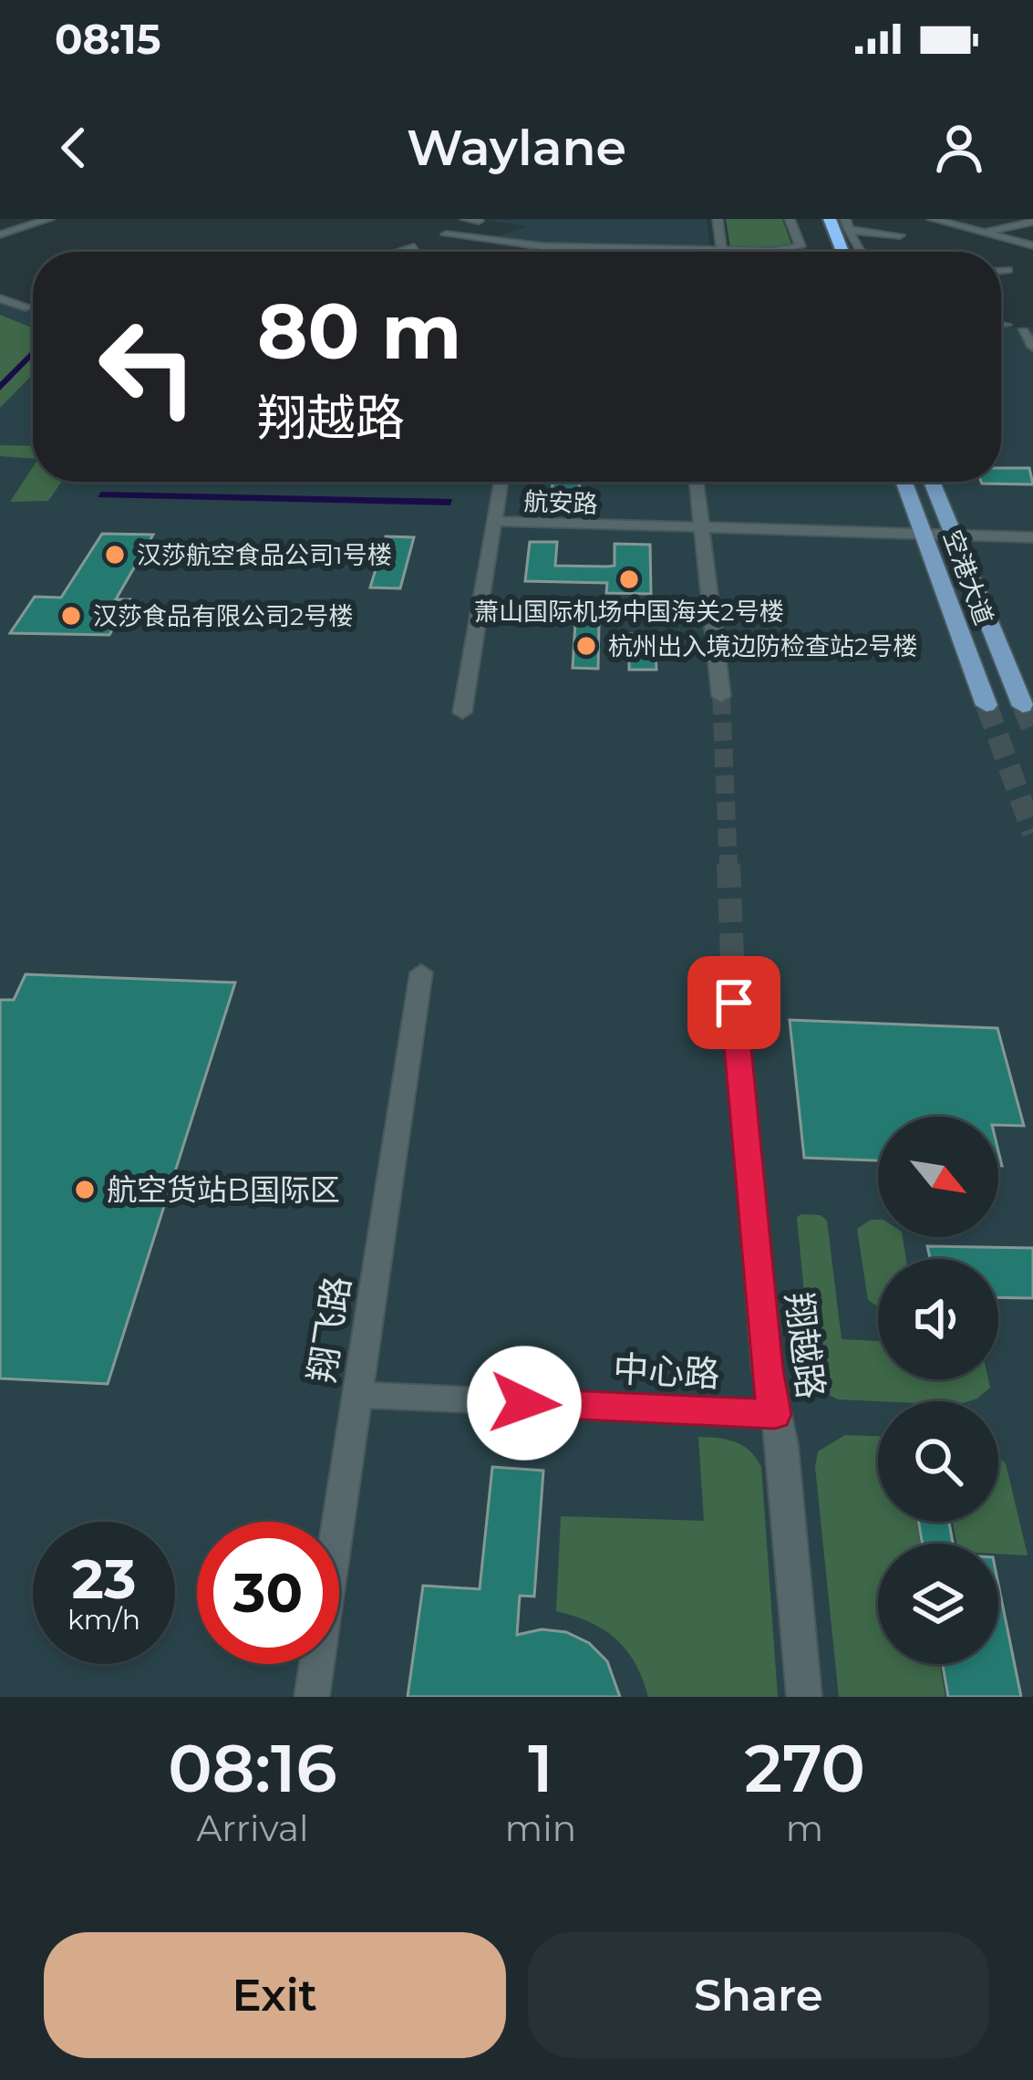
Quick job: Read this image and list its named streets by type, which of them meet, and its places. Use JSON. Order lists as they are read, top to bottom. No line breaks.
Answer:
{"streets":{"main road":["空港大道"],"street":["航安路","翔飞路","翔越路","中心路"]},"crossings":[["航安路","空港大道"],["翔飞路","中心路"],["翔越路","中心路"]],"places":["汉莎航空食品公司1号楼","萧山国际机场中国海关2号楼","汉莎食品有限公司2号楼","杭州出入境边防检查站2号楼","航空货站B国际区"],"north":"bottom right","page":{"status":"08:15","header":"Waylane","turn":["80 m","翔越路"],"speed":"23 km/h","limit":"30","eta":["08:16","Arrival","1","min","270","m"],"buttons":["Exit","Share"]}}
